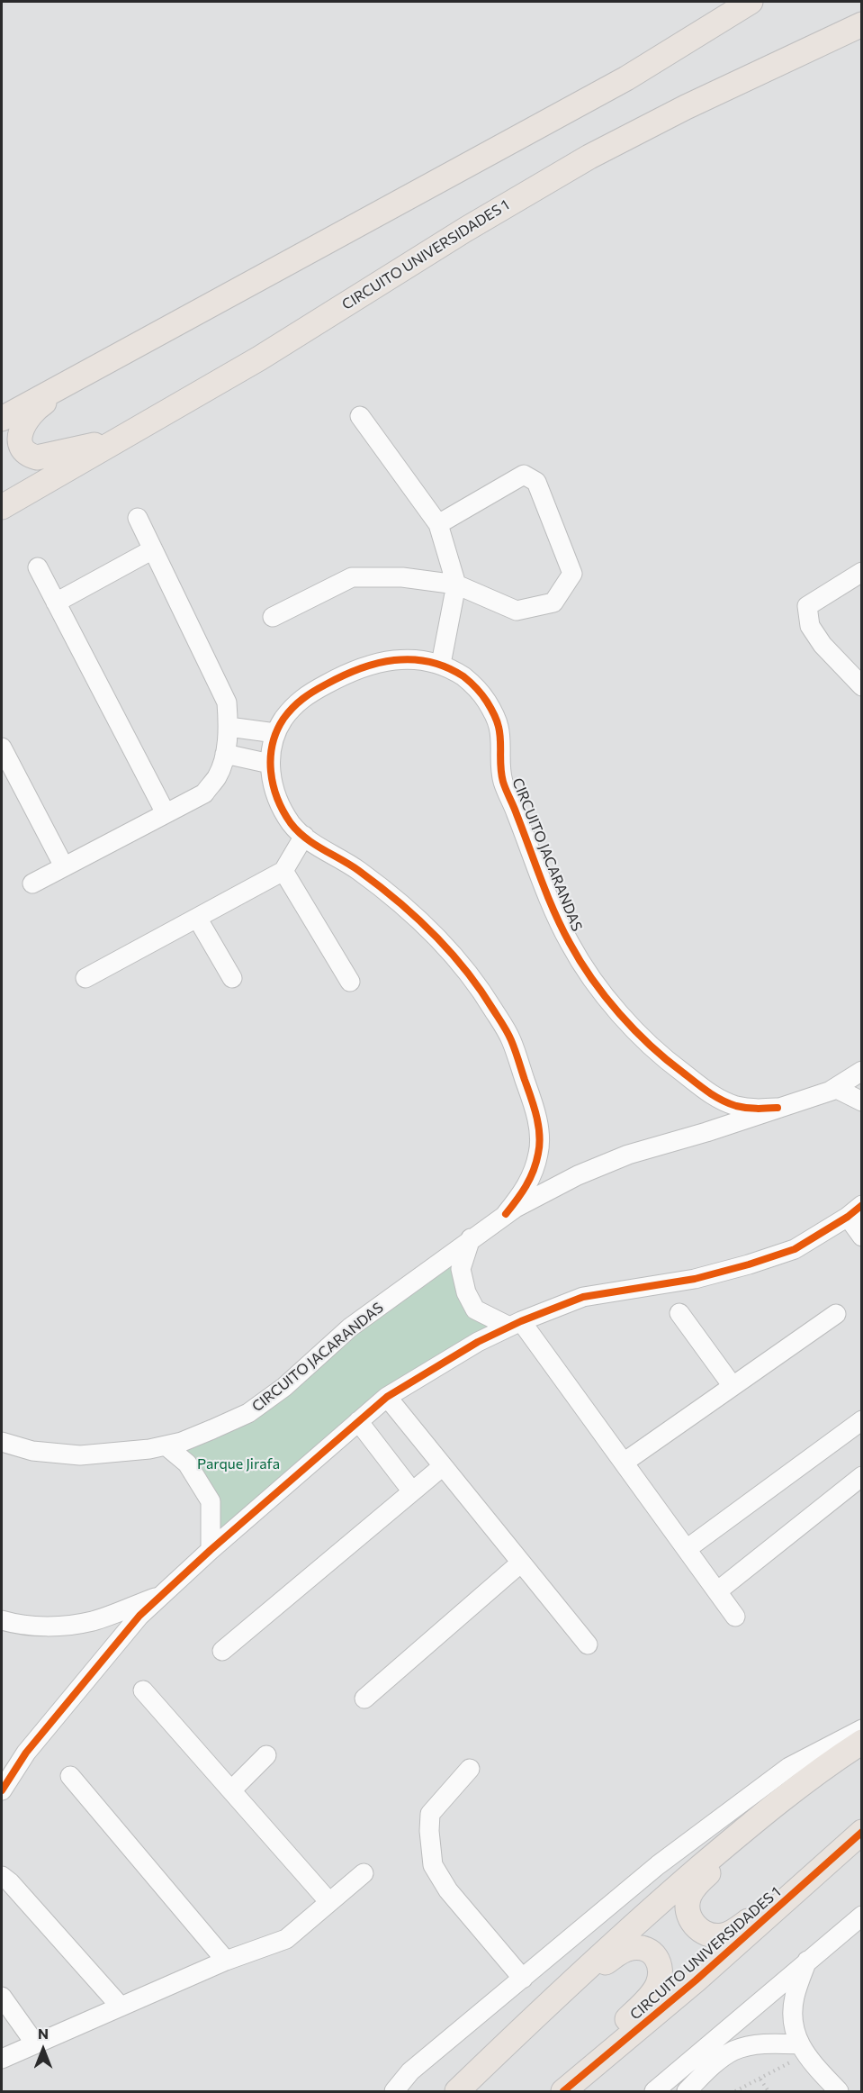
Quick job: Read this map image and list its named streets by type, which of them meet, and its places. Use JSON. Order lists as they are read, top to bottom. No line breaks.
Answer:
{"streets":{"main road":["CIRCUITO UNIVERSIDADES 1"],"street":["CIRCUITO JACARANDAS"]},"parks":["Parque Jirafa"],"north":"top"}
